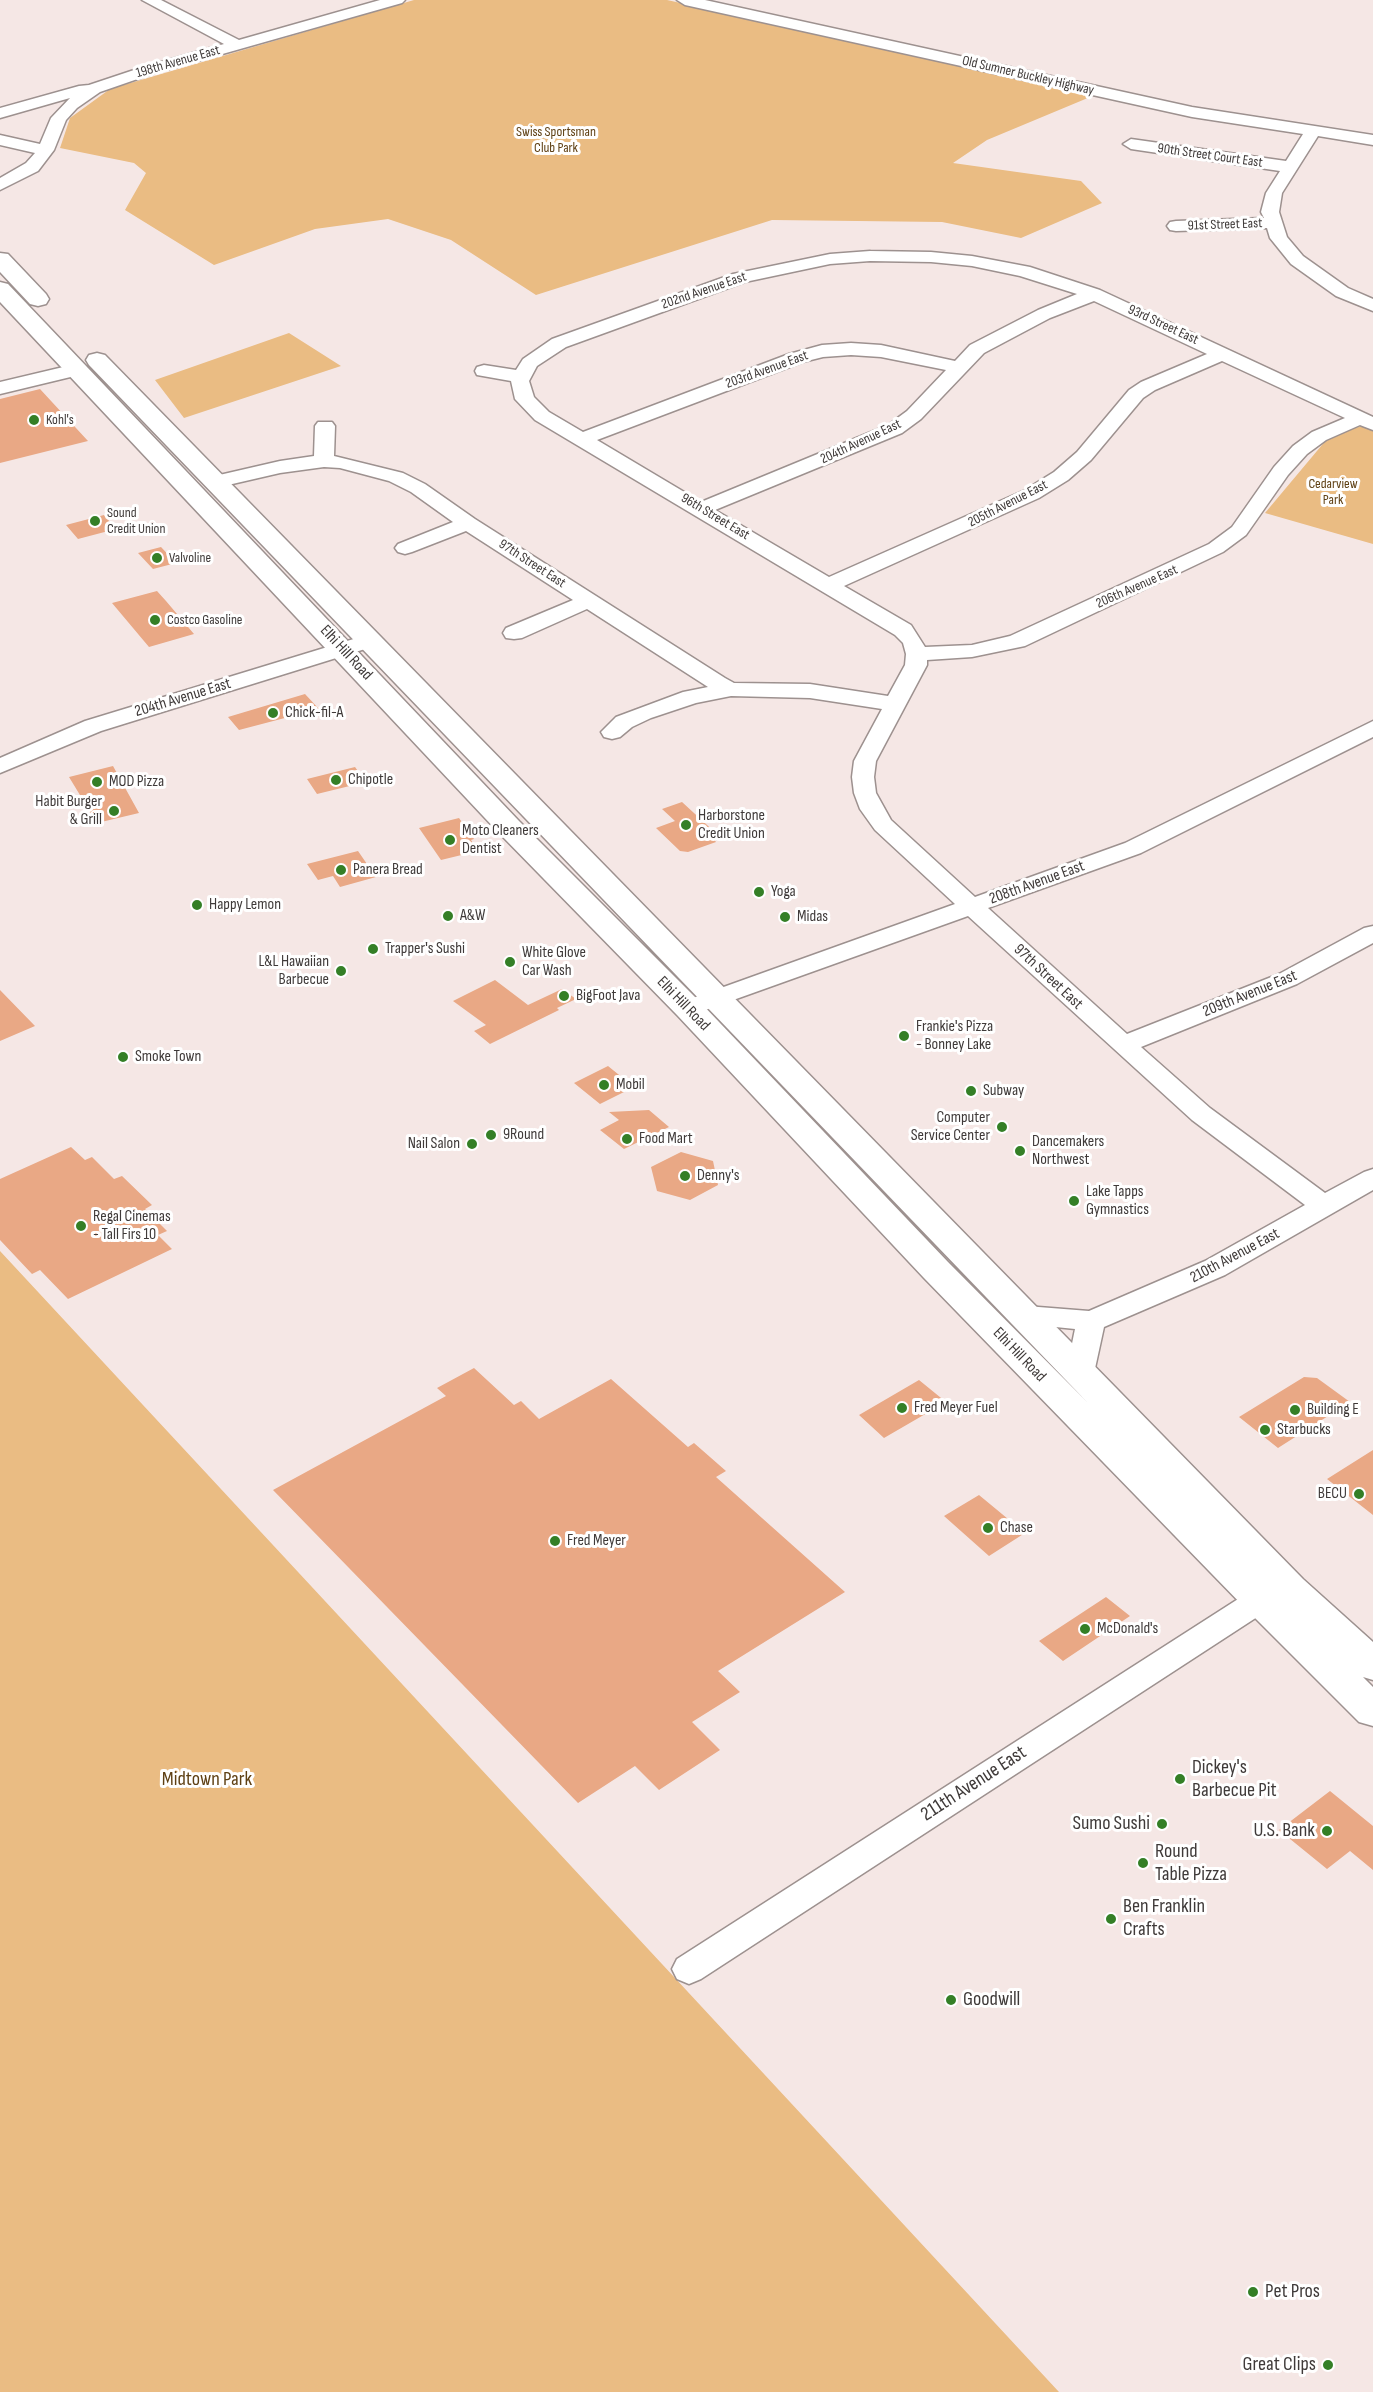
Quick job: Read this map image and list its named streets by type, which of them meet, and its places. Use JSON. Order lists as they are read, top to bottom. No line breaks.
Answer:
{"streets":{"main road":["Elhi Hill Road"],"street":["198th Avenue East","Old Sumner Buckley Highway","90th Street Court East","91st Street East","202nd Avenue East","93rd Street East","203rd Avenue East","204th Avenue East","205th Avenue East","96th Street East","97th Street East","206th Avenue East","208th Avenue East","209th Avenue East","210th Avenue East","211th Avenue East"]},"crossings":[["202nd Avenue East","93rd Street East"],["202nd Avenue East","96th Street East"],["93rd Street East","204th Avenue East"],["93rd Street East","205th Avenue East"],["93rd Street East","206th Avenue East"],["203rd Avenue East","204th Avenue East"],["203rd Avenue East","96th Street East"],["204th Avenue East","96th Street East"],["204th Avenue East","Elhi Hill Road"],["205th Avenue East","96th Street East"],["96th Street East","206th Avenue East"],["97th Street East","208th Avenue East"],["97th Street East","209th Avenue East"],["97th Street East","210th Avenue East"],["Elhi Hill Road","208th Avenue East"],["Elhi Hill Road","210th Avenue East"],["Elhi Hill Road","211th Avenue East"]],"parks":["Swiss Sportsman Club Park","Cedarview Park","Midtown Park"],"places":["Kohl's","Sound Credit Union","Valvoline","Costco Gasoline","Chick-fil-A","Chipotle","MOD Pizza","Habit Burger & Grill","Harborstone Credit Union","Moto Cleaners Dentist","Panera Bread","Yoga","Happy Lemon","A&W","Midas","Trapper's Sushi","White Glove Car Wash","L&L Hawaiian Barbecue","BigFoot Java","Frankie's Pizza - Bonney Lake","Smoke Town","Mobil","Subway","Computer Service Center","9Round","Food Mart","Nail Salon","Dancemakers Northwest","Denny's","Lake Tapps Gymnastics","Regal Cinemas - Tall Firs 10","Fred Meyer Fuel","Building E","Starbucks","BECU","Chase","Fred Meyer","McDonald's","Dickey's Barbecue Pit","Sumo Sushi","U.S. Bank","Round Table Pizza","Ben Franklin Crafts","Goodwill","Pet Pros","Great Clips"]}
